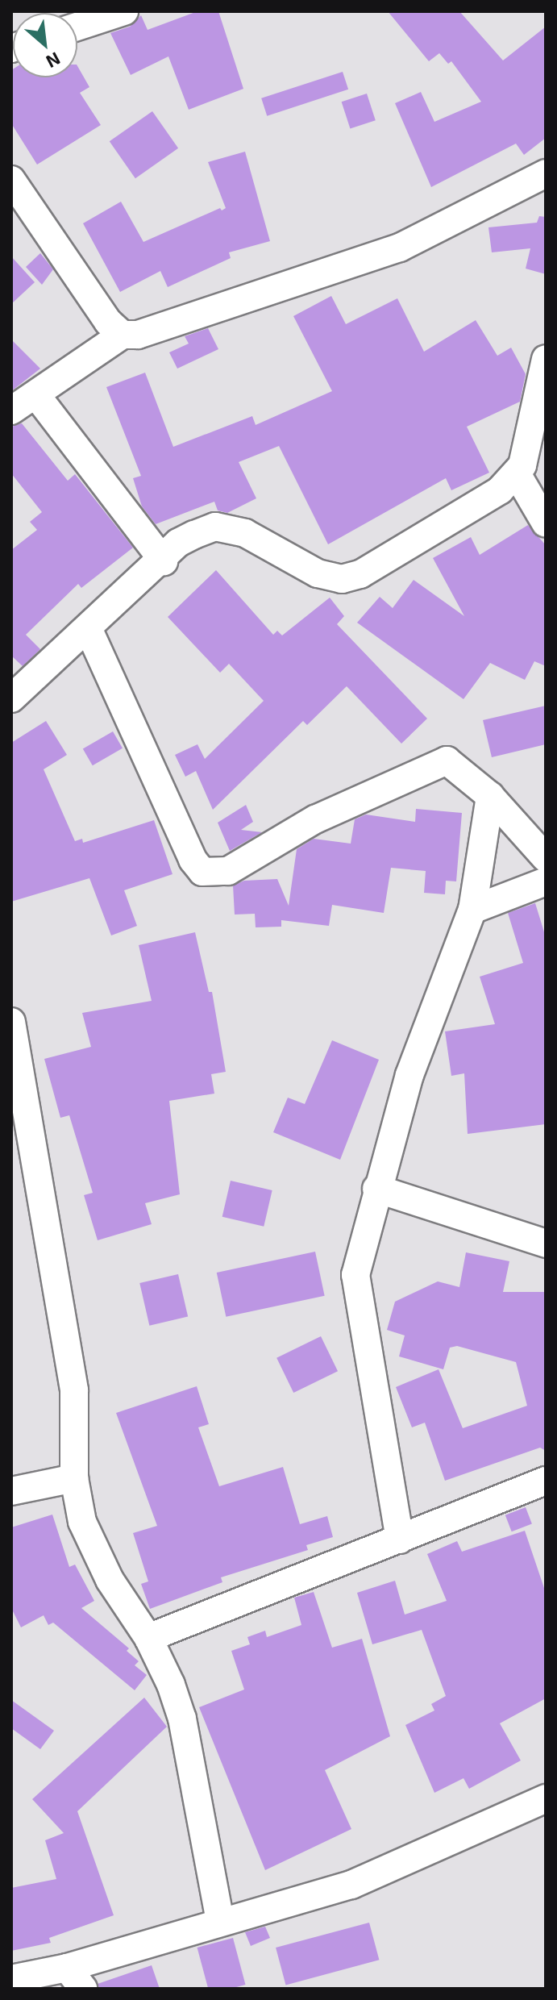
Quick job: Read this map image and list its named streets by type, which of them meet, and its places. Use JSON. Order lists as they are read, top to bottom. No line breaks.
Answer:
{"north":"bottom right"}
